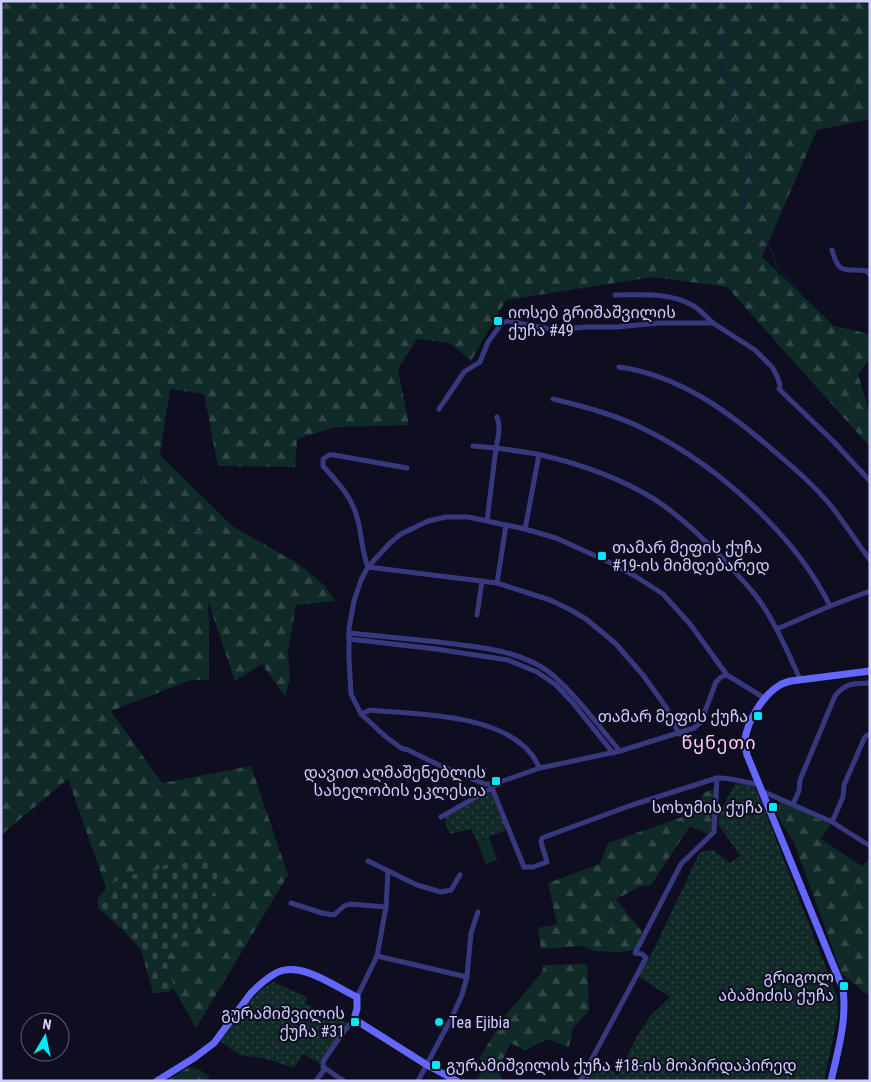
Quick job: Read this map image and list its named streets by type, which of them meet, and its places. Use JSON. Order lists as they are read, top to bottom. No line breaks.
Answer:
{"districts":["წყნეთი"],"places":{"transit":["იოსებ გრიშაშვილის ქუჩა #49","თამარ მეფის ქუჩა #19-ის მიმდებარედ","თამარ მეფის ქუჩა","დავით აღმაშენებლის სახელობის ეკლესია","სოხუმის ქუჩა","გრიგოლ აბაშიძის ქუჩა","გურამიშვილის ქუჩა #31","გურამიშვილის ქუჩა #18-ის მოპირდაპირედ"],"other":["Tea Ejibia"]},"north":"top"}
